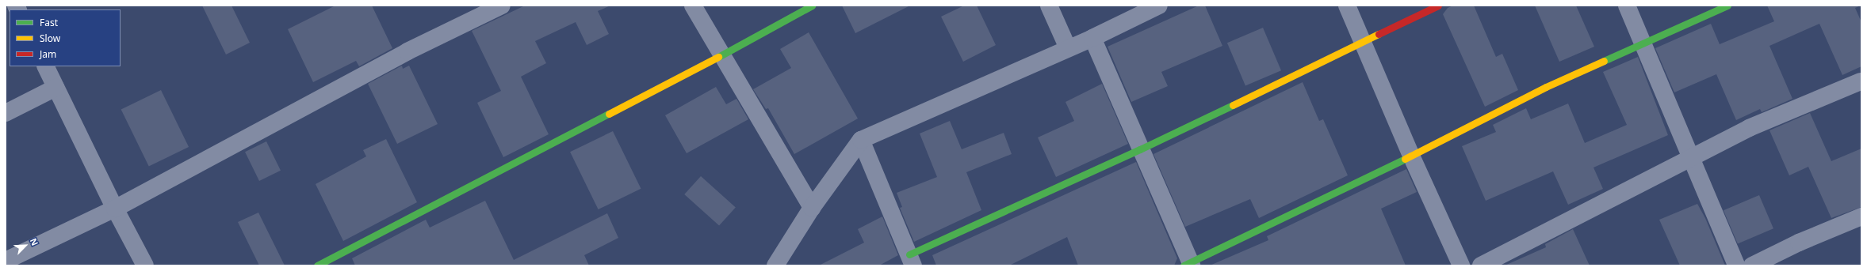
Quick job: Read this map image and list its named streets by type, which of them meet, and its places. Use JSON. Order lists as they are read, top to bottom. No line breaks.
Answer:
{"legend":["Fast","Slow","Jam"],"north":"top right"}
